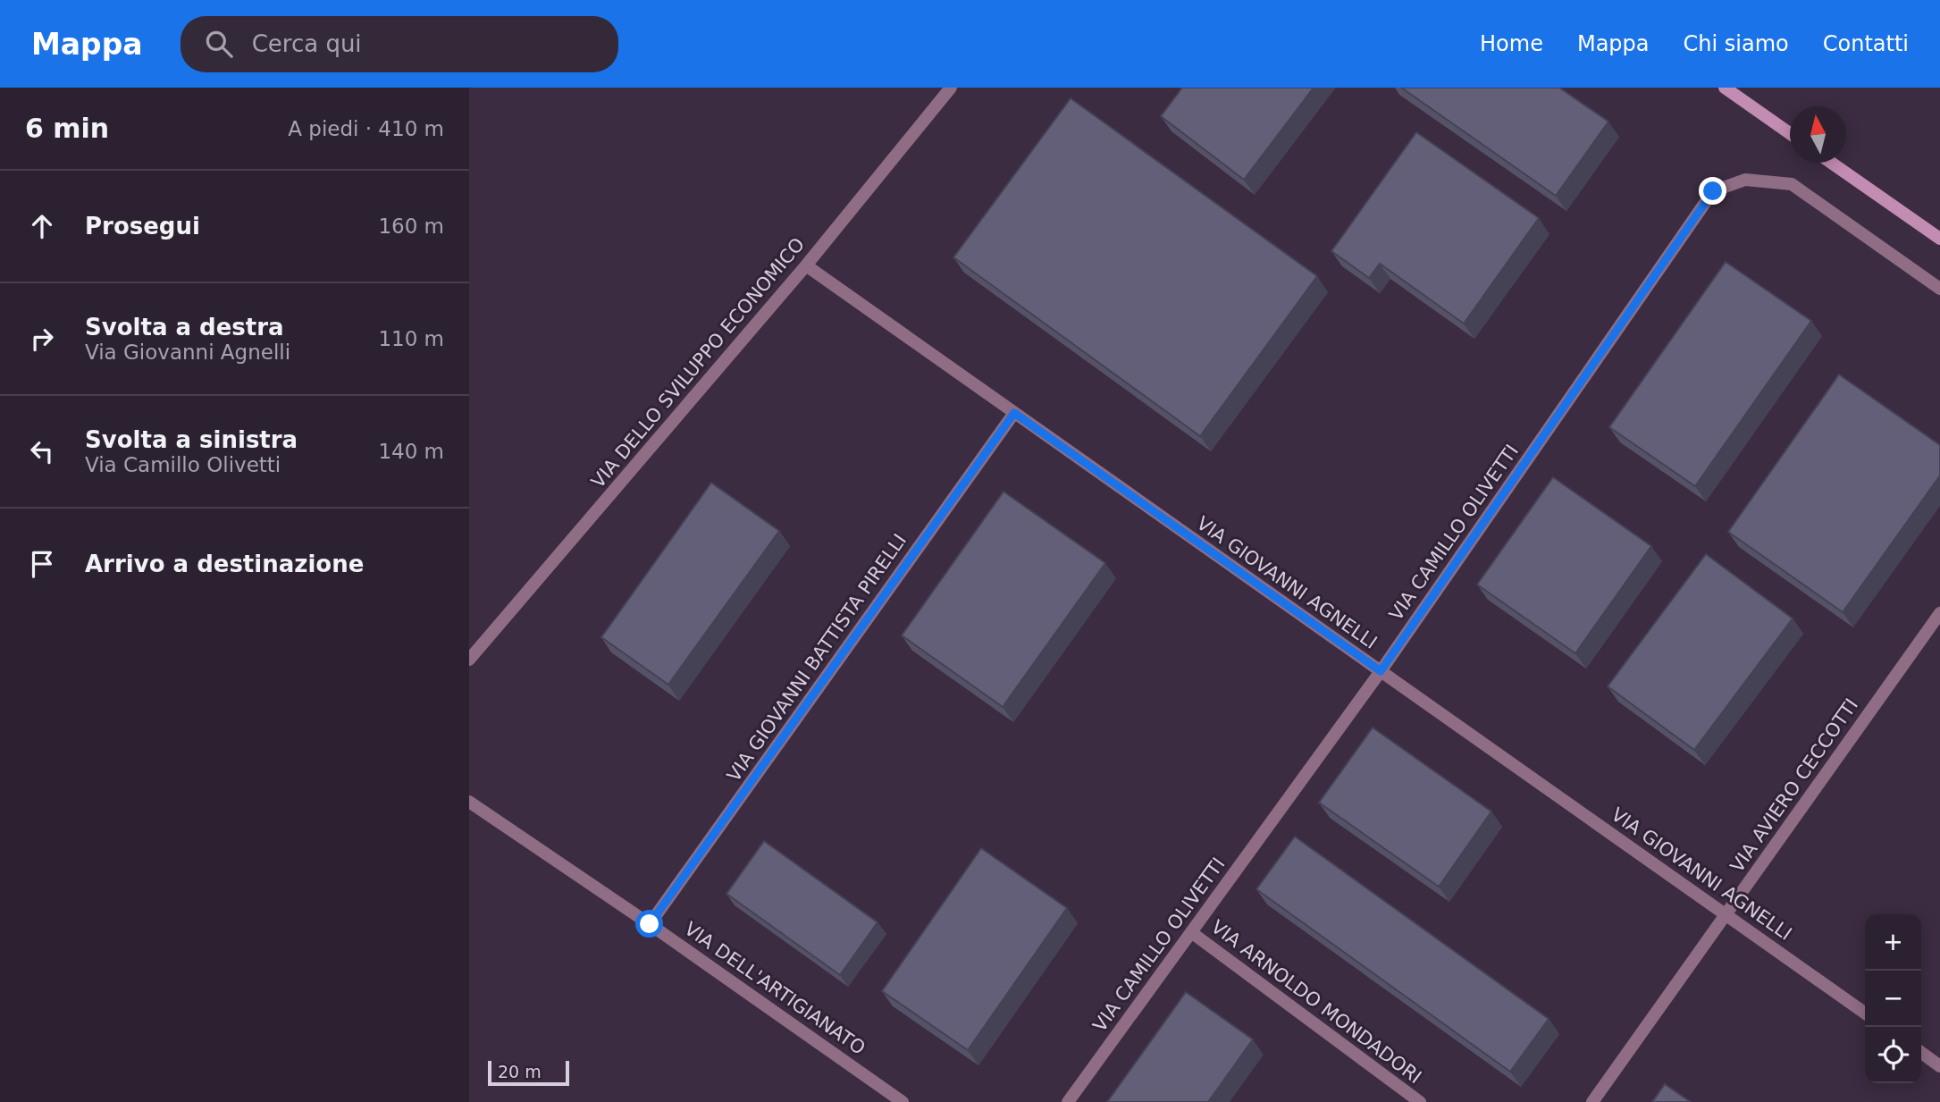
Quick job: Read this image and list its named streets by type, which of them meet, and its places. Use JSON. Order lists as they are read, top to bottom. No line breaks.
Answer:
{"streets":{"street":["VIA DELLO SVILUPPO ECONOMICO","VIA CAMILLO OLIVETTI","VIA GIOVANNI AGNELLI","VIA GIOVANNI BATTISTA PIRELLI","VIA AVIERO CECCOTTI","VIA DELL'ARTIGIANATO","VIA ARNOLDO MONDADORI"]},"crossings":[["VIA DELLO SVILUPPO ECONOMICO","VIA GIOVANNI AGNELLI"],["VIA CAMILLO OLIVETTI","VIA GIOVANNI AGNELLI"],["VIA CAMILLO OLIVETTI","VIA ARNOLDO MONDADORI"],["VIA GIOVANNI AGNELLI","VIA GIOVANNI BATTISTA PIRELLI"],["VIA GIOVANNI AGNELLI","VIA AVIERO CECCOTTI"],["VIA GIOVANNI BATTISTA PIRELLI","VIA DELL'ARTIGIANATO"]],"scale_bar":"20 m","north":"top","page":{"header":"Mappa","search":"Cerca qui","nav":["Home","Mappa","Chi siamo","Contatti"],"heading":["6 min","A piedi · 410 m"],"list":[["Prosegui","160 m"],["Svolta a destra","Via Giovanni Agnelli","110 m"],["Svolta a sinistra","Via Camillo Olivetti","140 m"],"Arrivo a destinazione"],"map_buttons":["+","−"],"scale":"20 m"}}
